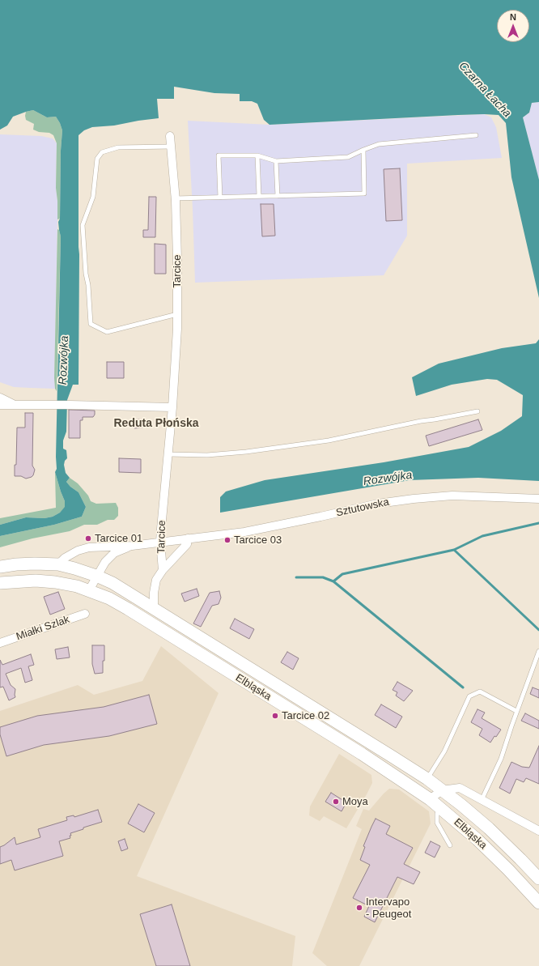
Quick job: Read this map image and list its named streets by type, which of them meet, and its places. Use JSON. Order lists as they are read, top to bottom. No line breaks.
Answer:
{"streets":{"main road":["Elbląska"],"street":["Tarcice","Sztutowska","Miałki Szlak"]},"crossings":[["Tarcice","Sztutowska"],["Sztutowska","Elbląska"]],"districts":["Reduta Płońska"],"water":["Czarna Łacha","Rozwójka"],"places":["Tarcice 01","Tarcice 03","Tarcice 02","Moya","Intervapo - Peugeot"],"north":"top"}
